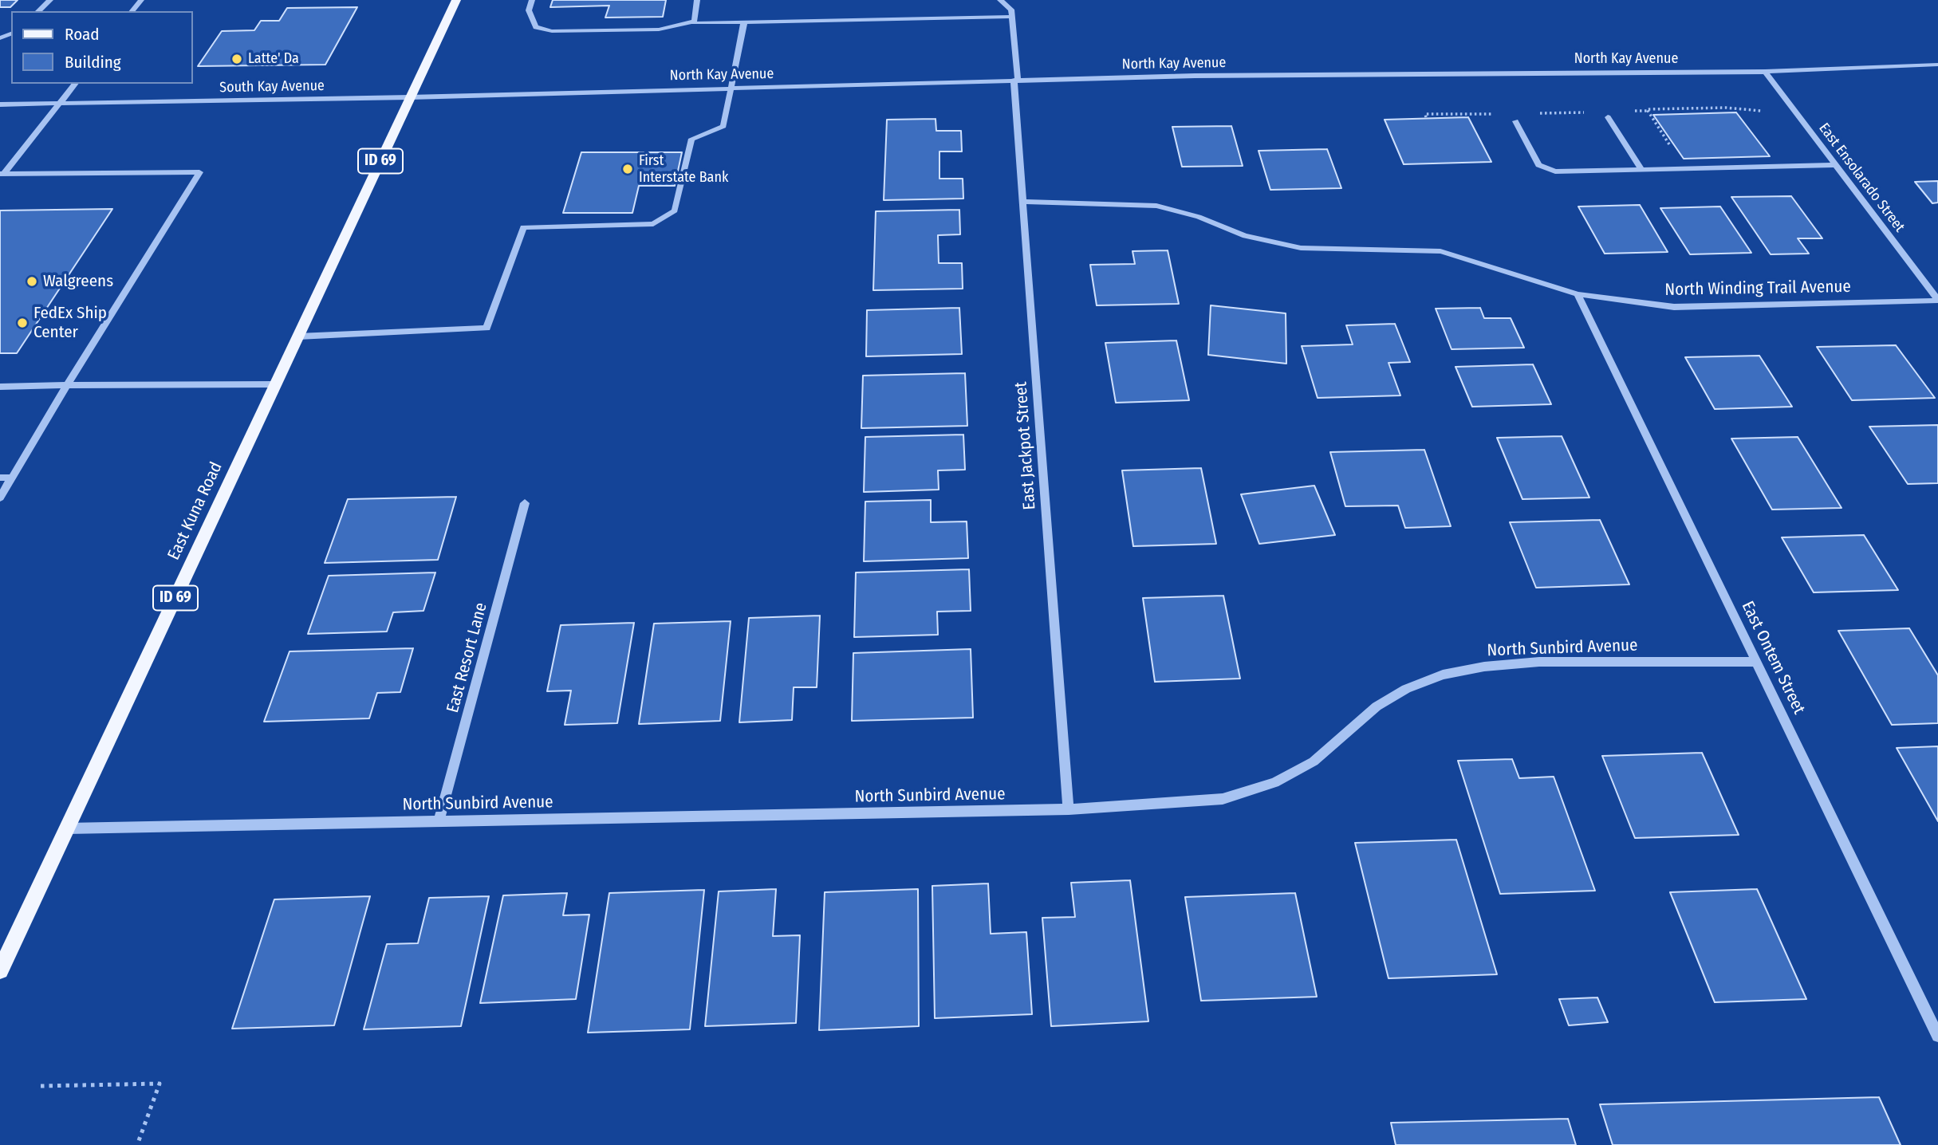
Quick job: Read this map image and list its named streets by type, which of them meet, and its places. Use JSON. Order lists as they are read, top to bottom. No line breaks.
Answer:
{"streets":{"main road":["ID 69","East Kuna Road"],"street":["North Kay Avenue","South Kay Avenue","East Ensolarado Street","North Winding Trail Avenue","East Jackpot Street","North Sunbird Avenue","East Resort Lane","East Ontem Street"]},"crossings":[["North Kay Avenue","South Kay Avenue"],["North Kay Avenue","ID 69"],["North Kay Avenue","East Ensolarado Street"],["North Kay Avenue","East Jackpot Street"],["North Kay Avenue","East Kuna Road"],["South Kay Avenue","ID 69"],["South Kay Avenue","East Kuna Road"],["ID 69","East Kuna Road"],["East Ensolarado Street","North Winding Trail Avenue"],["North Winding Trail Avenue","East Jackpot Street"],["North Winding Trail Avenue","East Ontem Street"],["East Jackpot Street","North Sunbird Avenue"],["East Kuna Road","North Sunbird Avenue"],["North Sunbird Avenue","East Resort Lane"],["North Sunbird Avenue","East Ontem Street"]],"places":["Latte' Da","First Interstate Bank","Walgreens","FedEx Ship Center"],"legend":["Road","Building"]}
